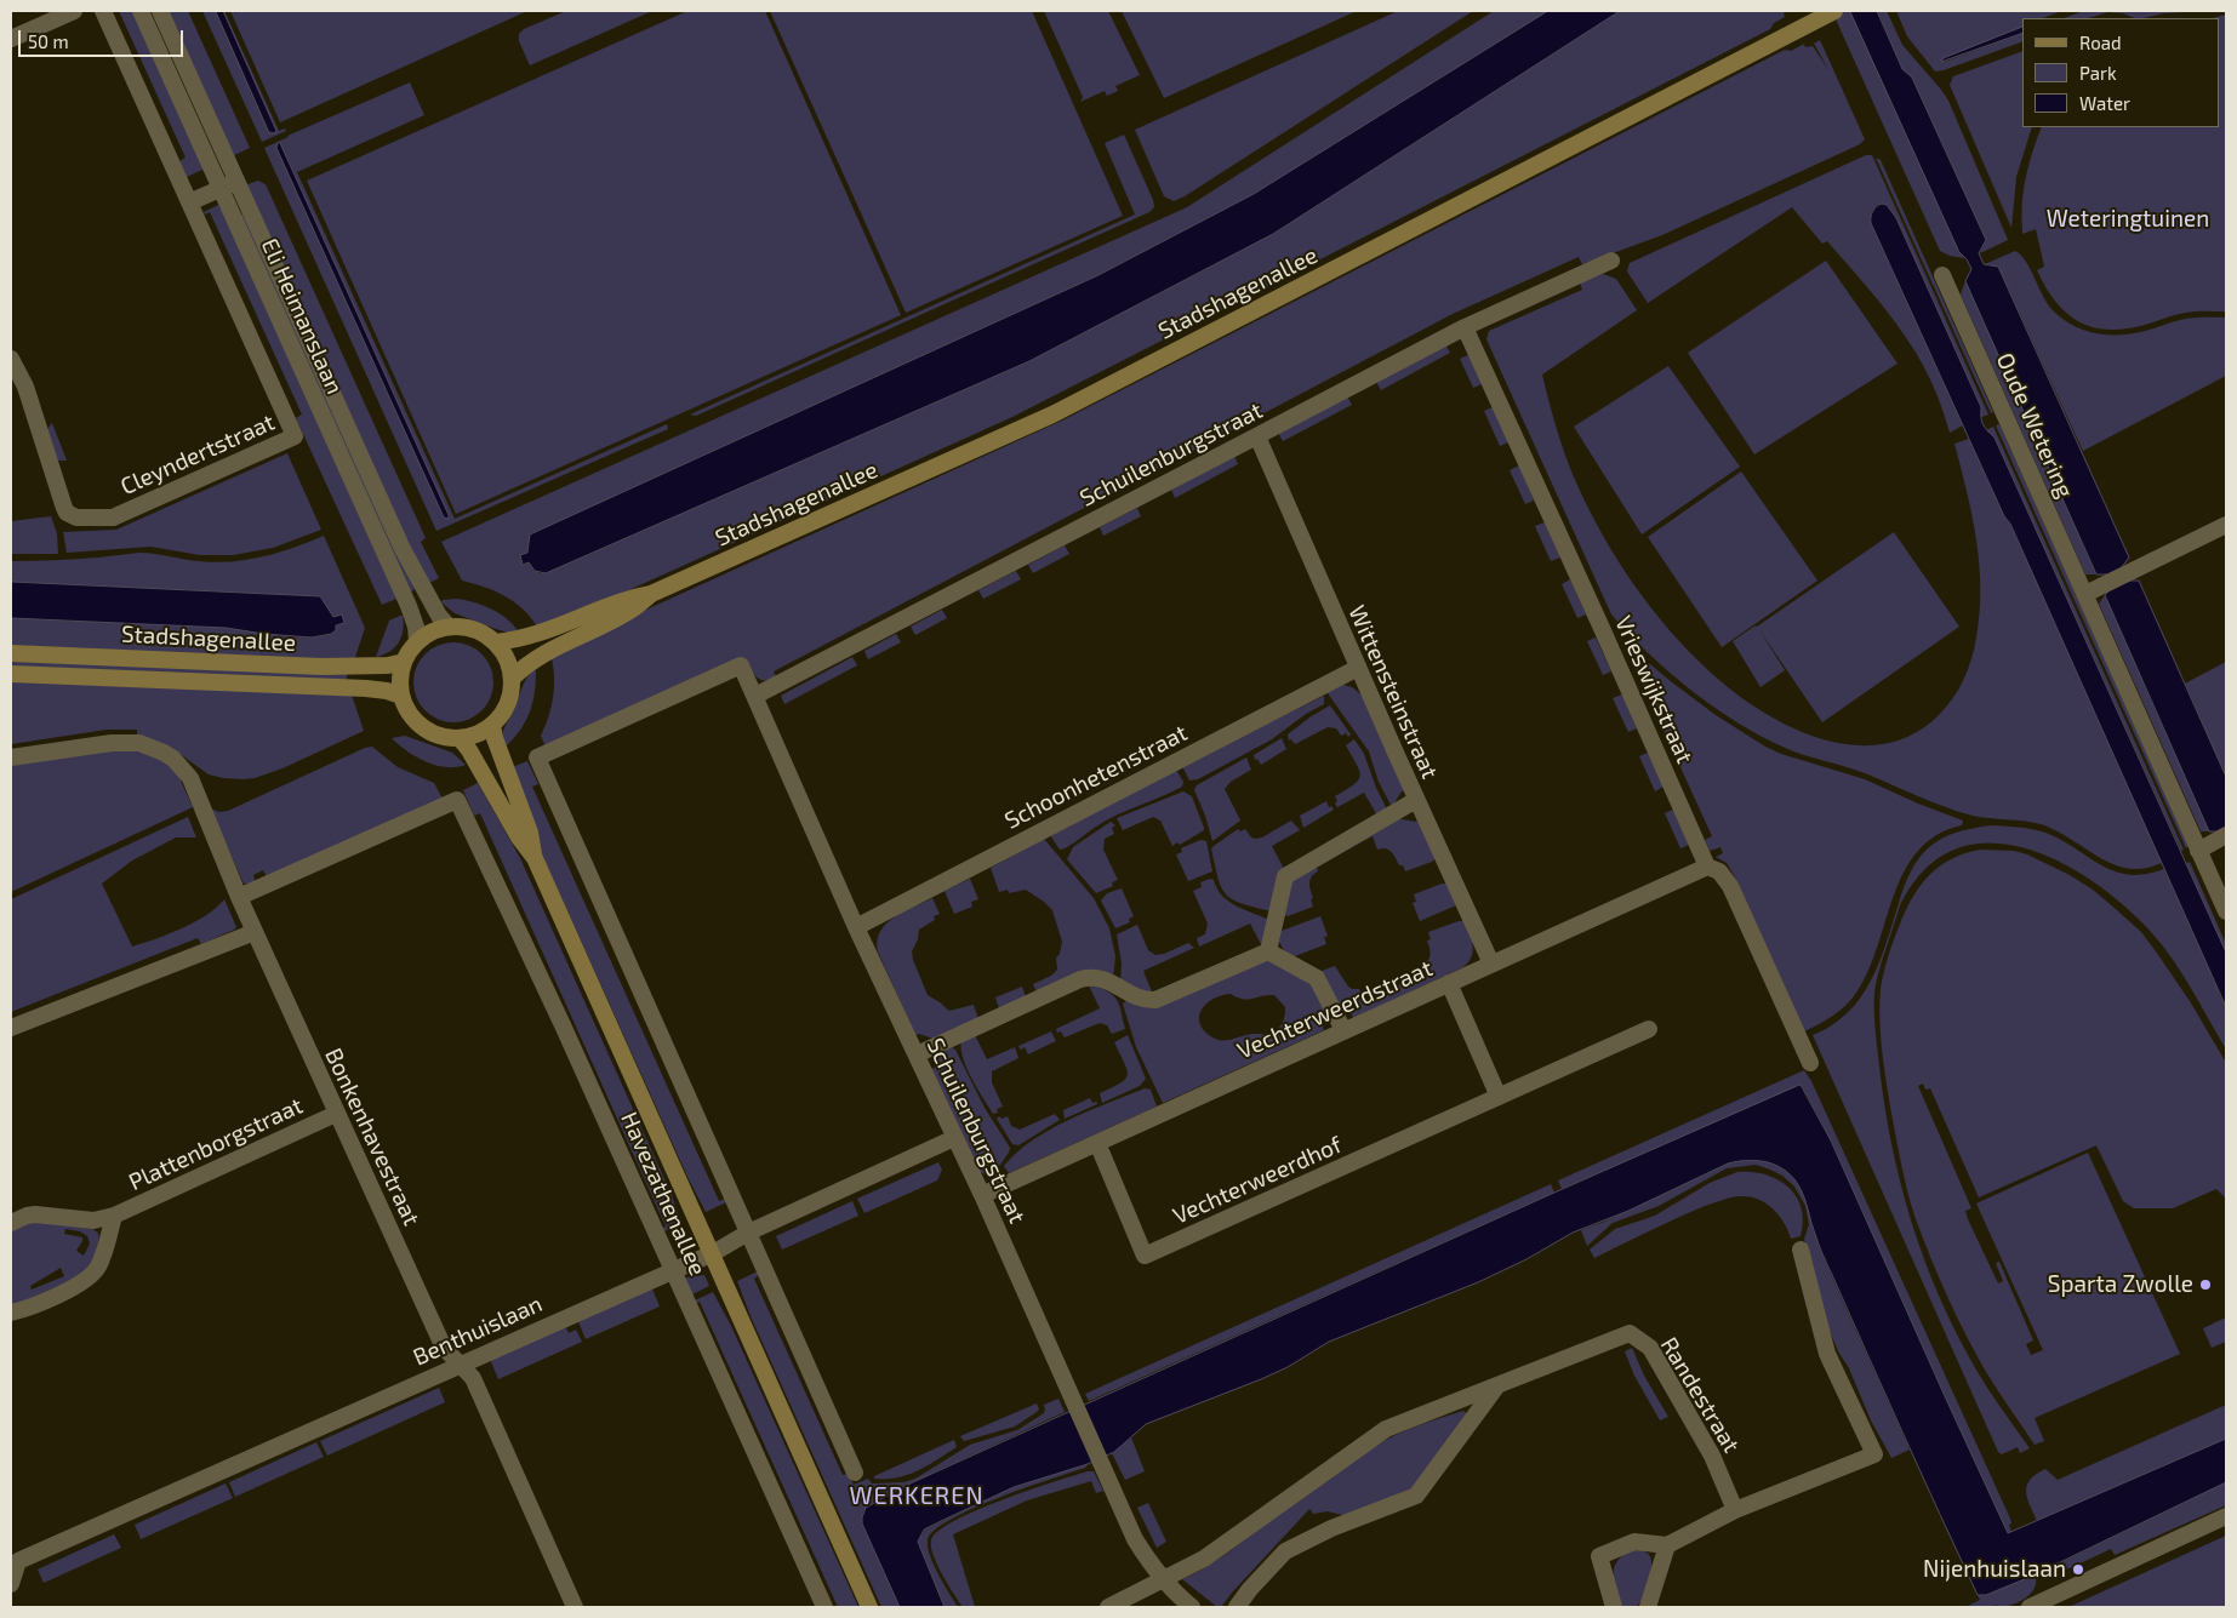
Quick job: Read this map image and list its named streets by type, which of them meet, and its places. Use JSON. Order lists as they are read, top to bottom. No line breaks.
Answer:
{"streets":{"main road":["Stadshagenallee","Havezathenallee"],"street":["Eli Heimanslaan","Oude Wetering","Cleyndertstraat","Schuilenburgstraat","Vrieswijkstraat","Wittensteinstraat","Schoonhetenstraat","Vechterweerdstraat","Bonkenhavestraat","Plattenborgstraat","Vechterweerdhof","Benthuislaan","Randestraat"]},"crossings":[["Stadshagenallee","Eli Heimanslaan"],["Stadshagenallee","Havezathenallee"],["Eli Heimanslaan","Havezathenallee"],["Schuilenburgstraat","Vrieswijkstraat"],["Schuilenburgstraat","Wittensteinstraat"],["Schuilenburgstraat","Schoonhetenstraat"],["Schuilenburgstraat","Vechterweerdstraat"],["Schuilenburgstraat","Benthuislaan"],["Schuilenburgstraat","Randestraat"],["Vrieswijkstraat","Vechterweerdstraat"],["Wittensteinstraat","Schoonhetenstraat"],["Wittensteinstraat","Vechterweerdstraat"],["Vechterweerdstraat","Vechterweerdhof"],["Bonkenhavestraat","Plattenborgstraat"],["Bonkenhavestraat","Havezathenallee"],["Bonkenhavestraat","Benthuislaan"],["Havezathenallee","Benthuislaan"]],"districts":["WERKEREN"],"parks":["Weteringtuinen"],"places":["Sparta Zwolle","Nijenhuislaan"],"legend":["Road","Park","Water"],"scale_bar":"50 m"}
